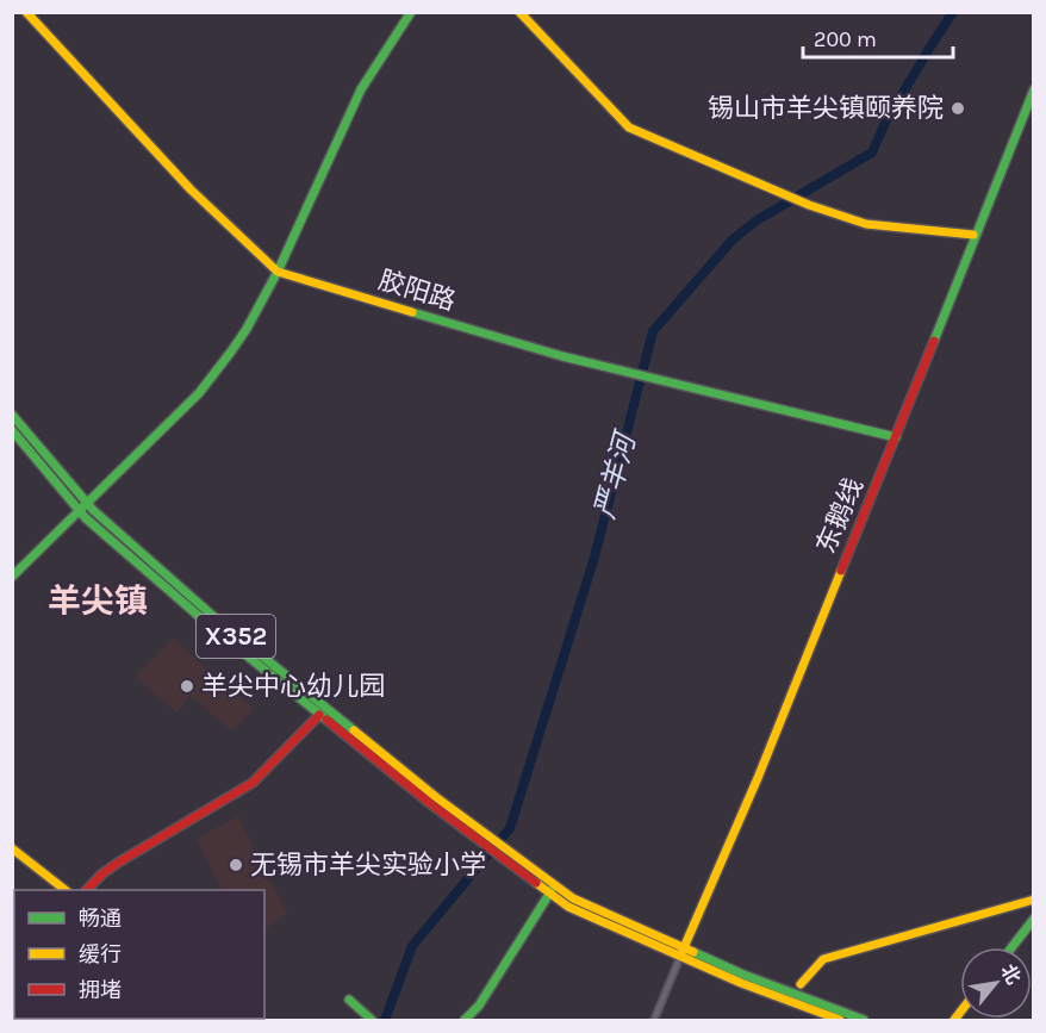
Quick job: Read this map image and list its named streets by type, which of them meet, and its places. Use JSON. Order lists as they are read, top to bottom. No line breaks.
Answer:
{"streets":{"main road":["胶阳路","东鹅线","X352"]},"crossings":[["胶阳路","东鹅线"],["东鹅线","X352"]],"districts":["羊尖镇"],"water":["严羊河"],"places":["锡山市羊尖镇颐养院","羊尖中心幼儿园","无锡市羊尖实验小学"],"legend":["畅通","缓行","拥堵"],"scale_bar":"200 m","north":"top right"}
